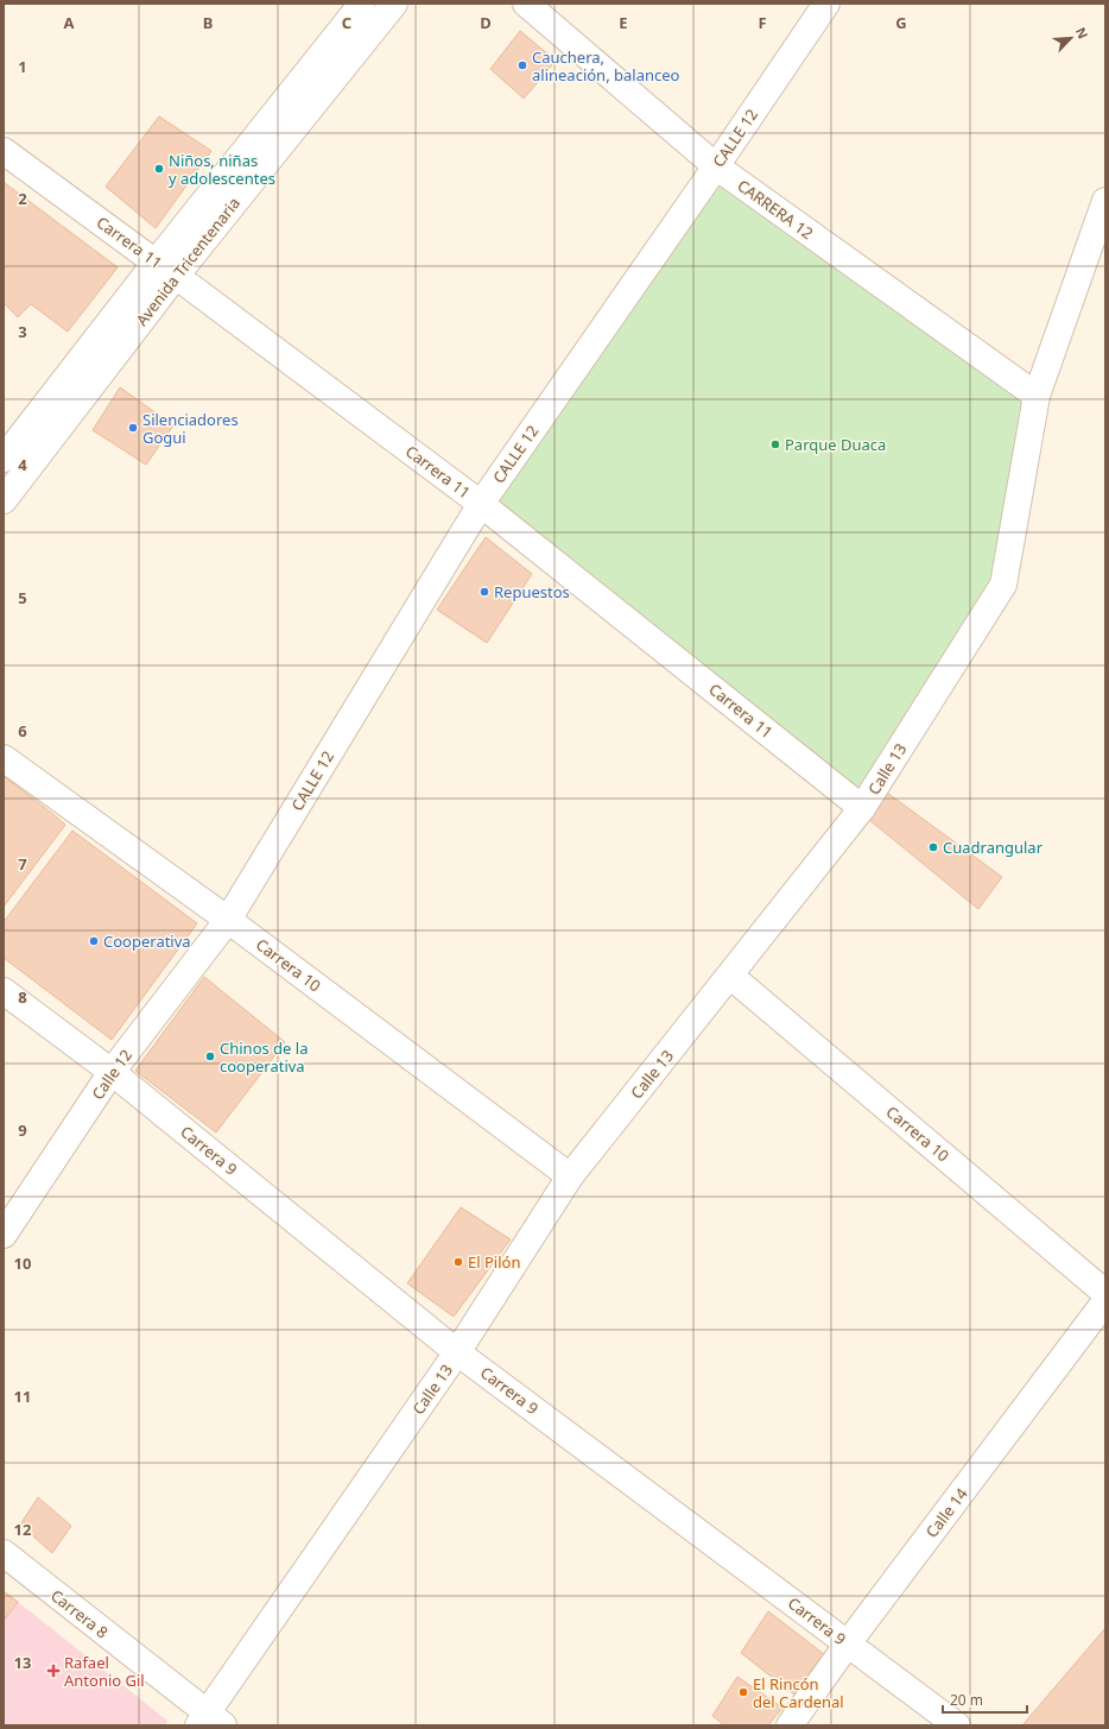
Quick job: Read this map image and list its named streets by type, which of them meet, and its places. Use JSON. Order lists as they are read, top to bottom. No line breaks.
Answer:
{"streets":{"street":["CALLE 12","CARRERA 12","Carrera 11","Avenida Tricentenaria","Calle 13","Carrera 10","Calle 12","Carrera 9","Calle 14","Carrera 8"]},"crossings":[["CALLE 12","CARRERA 12"],["CALLE 12","Carrera 11"],["CALLE 12","Carrera 10"],["CALLE 12","Calle 12"],["CARRERA 12","Calle 13"],["Carrera 11","Avenida Tricentenaria"],["Carrera 11","Calle 13"],["Calle 13","Carrera 10"],["Calle 13","Carrera 9"],["Calle 13","Carrera 8"],["Carrera 10","Calle 12"],["Calle 12","Carrera 9"],["Carrera 9","Calle 14"]],"places":{"other":["Cauchera, alineación, balanceo","Niños, niñas y adolescentes","Silenciadores Gogui","Parque Duaca","Repuestos","Cuadrangular","Cooperativa","Chinos de la cooperativa","El Pilón","El Rincón del Cardenal"],"health":["Rafael Antonio Gil"]},"scale_bar":"20 m","north":"top right","grid":{"columns":["A","B","C","D","E","F","G"],"rows":["1","2","3","4","5","6","7","8","9","10","11","12","13"]}}
